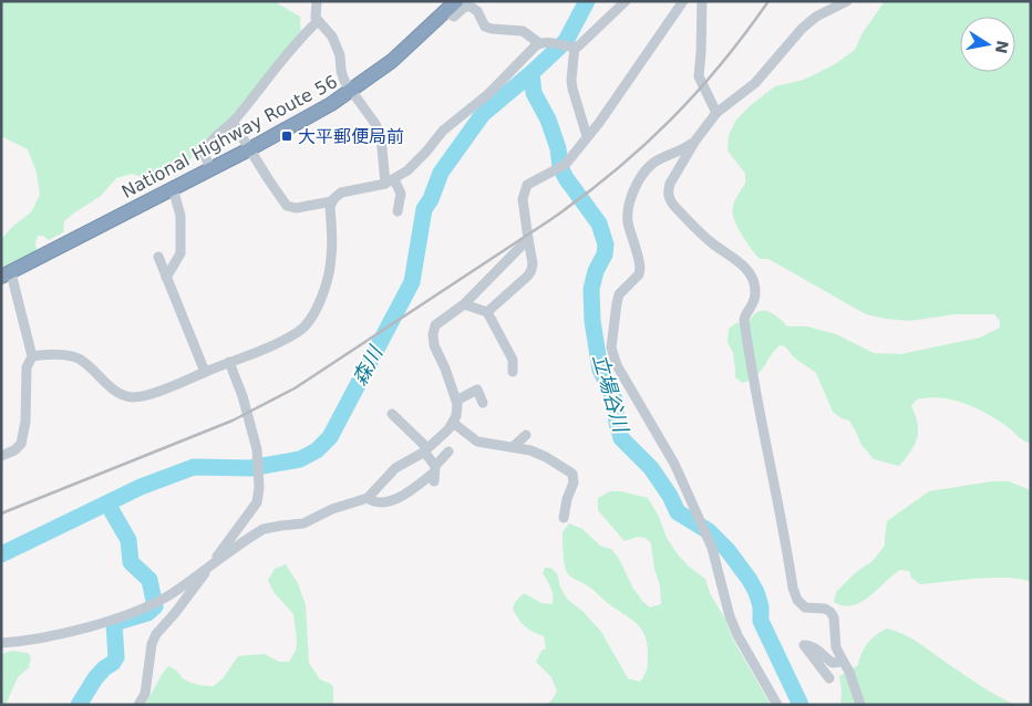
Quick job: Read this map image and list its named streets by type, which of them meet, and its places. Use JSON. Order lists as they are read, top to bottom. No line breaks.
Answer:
{"streets":{"highway":["National Highway Route 56"]},"water":["森川","立場谷川"],"places":{"transit":["大平郵便局前"]},"north":"right"}
